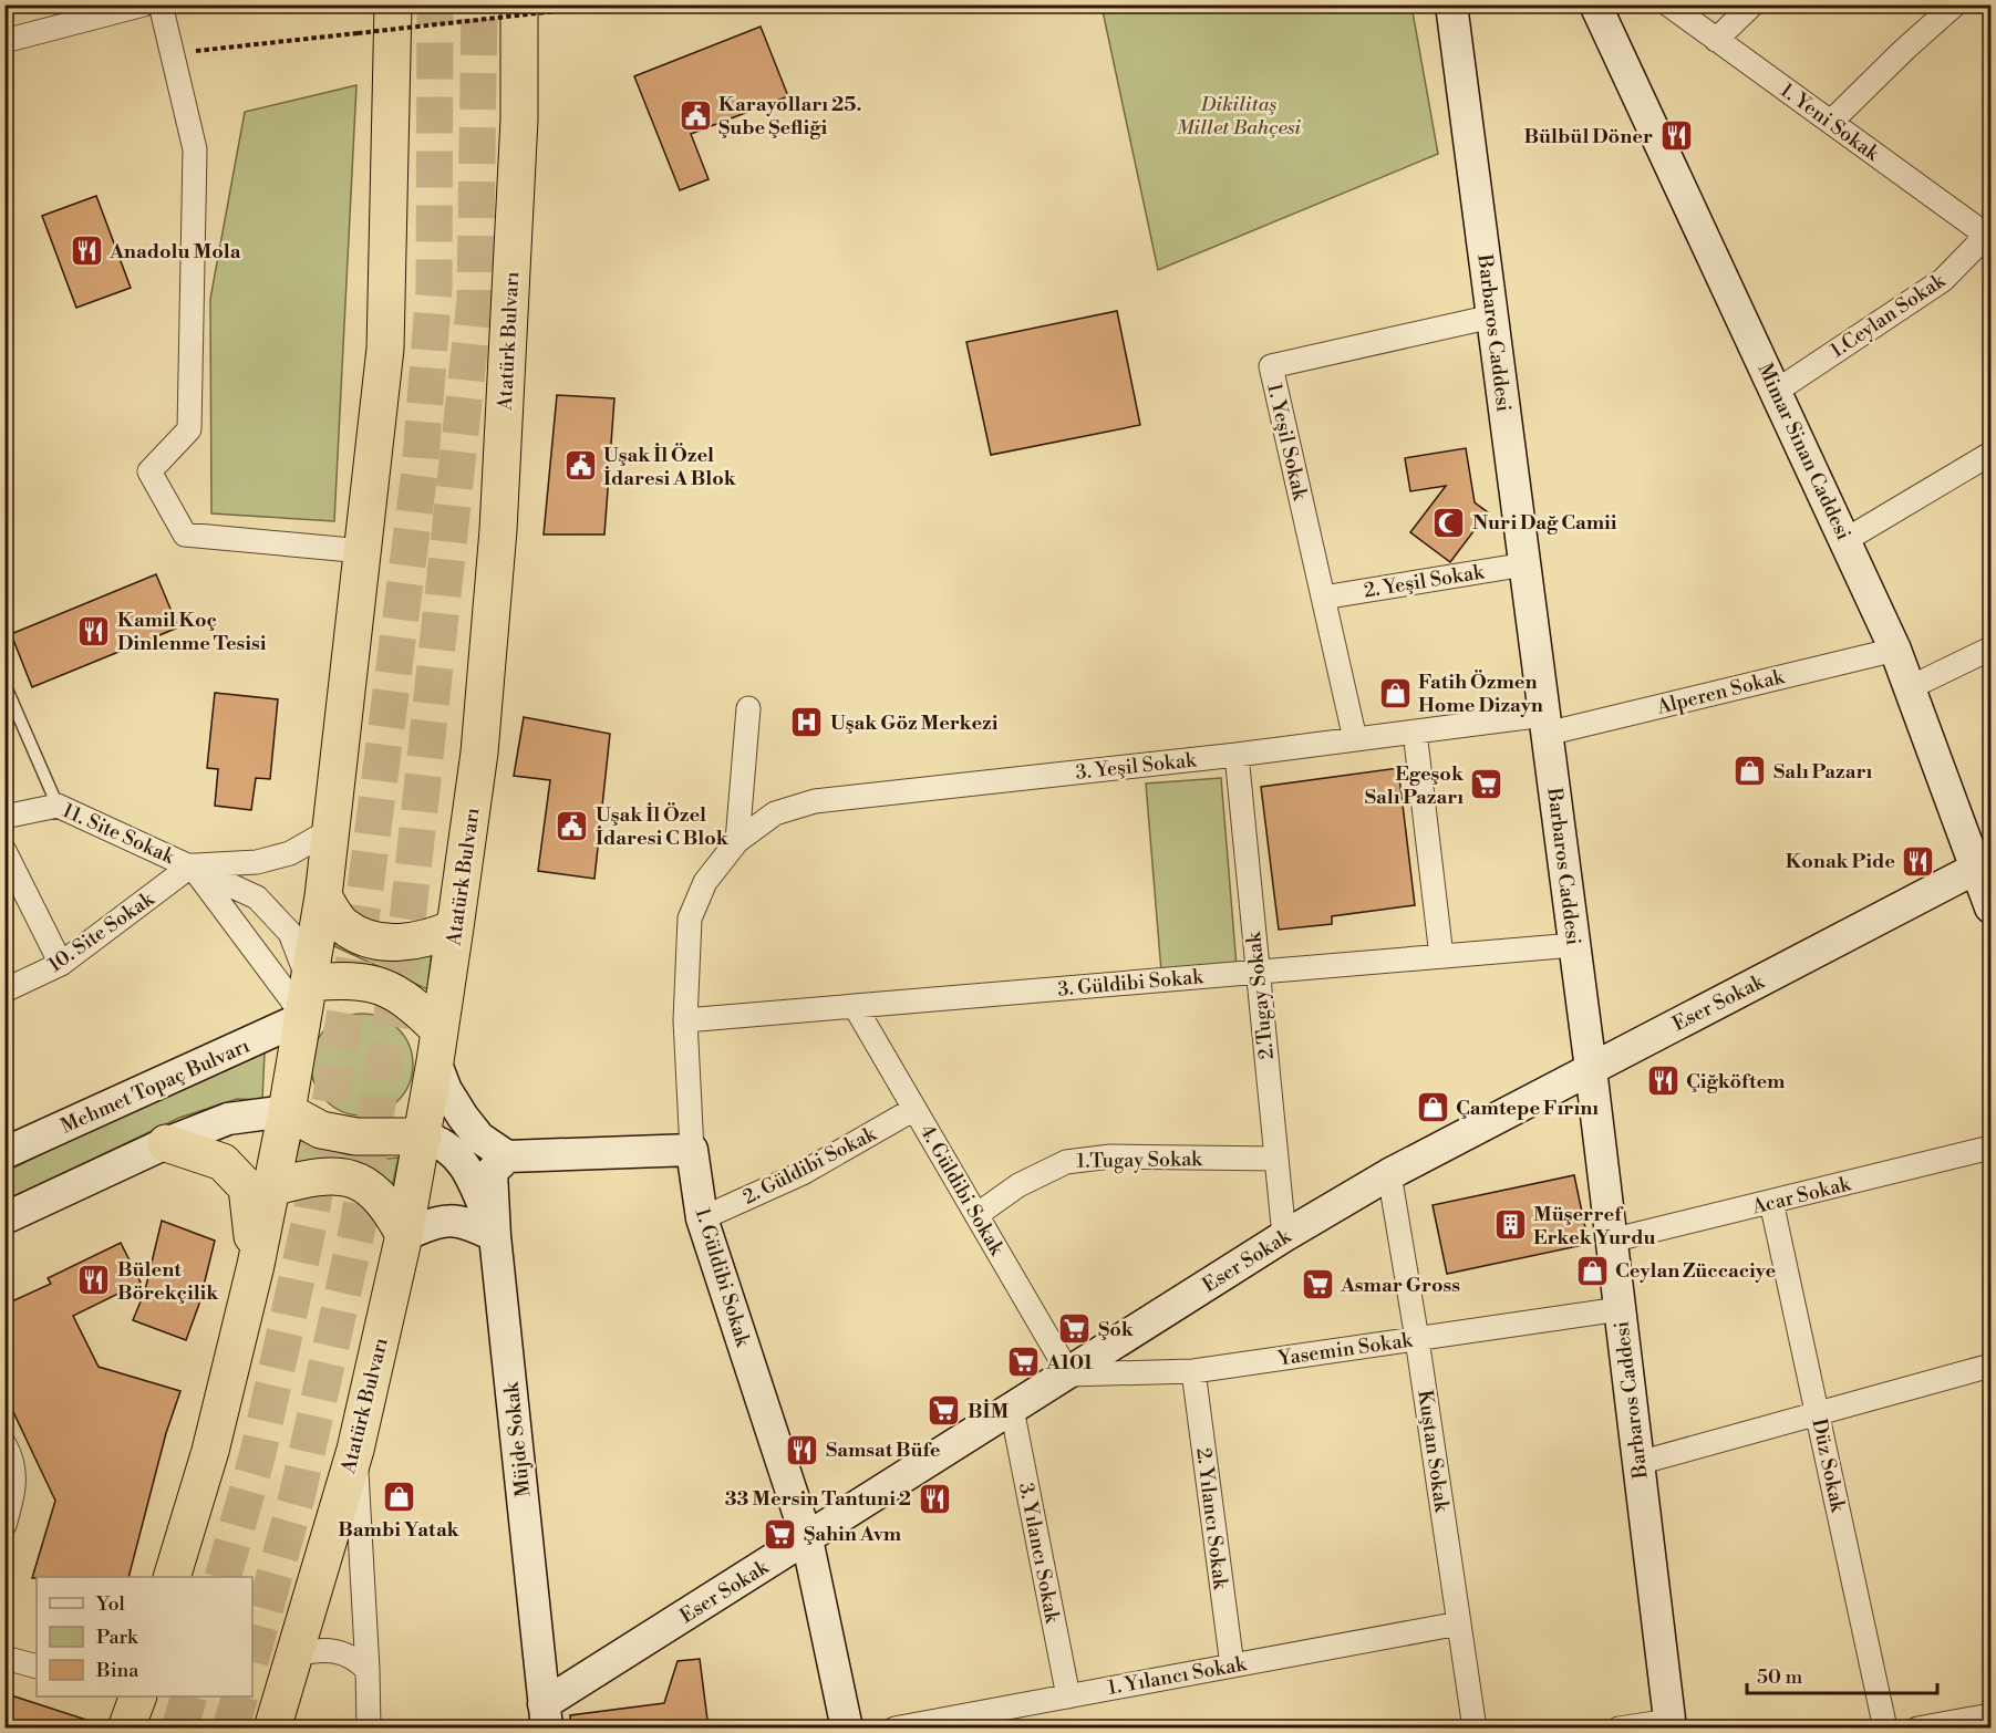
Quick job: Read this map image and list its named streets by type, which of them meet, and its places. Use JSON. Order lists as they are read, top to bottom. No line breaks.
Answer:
{"streets":{"highway":["Atatürk Bulvarı"],"street":["1. Yeni Sokak","1.Ceylan Sokak","Barbaros Caddesi","1. Yeşil Sokak","Mimar Sinan Caddesi","2. Yeşil Sokak","Alperen Sokak","3. Yeşil Sokak","11. Site Sokak","10. Site Sokak","3. Güldibi Sokak","2.Tugay Sokak","Eser Sokak","Mehmet Topaç Bulvarı","1.Tugay Sokak","2. Güldibi Sokak","4. Güldibi Sokak","Acar Sokak","1. Güldibi Sokak","Yasemin Sokak","Müjde Sokak","Kuştan Sokak","Düz Sokak","2. Yılancı Sokak","3. Yılancı Sokak","1. Yılancı Sokak"]},"crossings":[["1. Yeni Sokak","1.Ceylan Sokak"],["1.Ceylan Sokak","Mimar Sinan Caddesi"],["Barbaros Caddesi","1. Yeşil Sokak"],["Barbaros Caddesi","2. Yeşil Sokak"],["Barbaros Caddesi","Alperen Sokak"],["Barbaros Caddesi","3. Yeşil Sokak"],["Barbaros Caddesi","3. Güldibi Sokak"],["Barbaros Caddesi","Eser Sokak"],["Barbaros Caddesi","Acar Sokak"],["Barbaros Caddesi","Yasemin Sokak"],["Atatürk Bulvarı","11. Site Sokak"],["Atatürk Bulvarı","Mehmet Topaç Bulvarı"],["1. Yeşil Sokak","2. Yeşil Sokak"],["1. Yeşil Sokak","3. Yeşil Sokak"],["Mimar Sinan Caddesi","Alperen Sokak"],["Mimar Sinan Caddesi","Eser Sokak"],["Alperen Sokak","3. Yeşil Sokak"],["3. Yeşil Sokak","2.Tugay Sokak"],["3. Yeşil Sokak","1. Güldibi Sokak"],["11. Site Sokak","10. Site Sokak"],["11. Site Sokak","Mehmet Topaç Bulvarı"],["3. Güldibi Sokak","2.Tugay Sokak"],["3. Güldibi Sokak","4. Güldibi Sokak"],["3. Güldibi Sokak","1. Güldibi Sokak"],["2.Tugay Sokak","Eser Sokak"],["2.Tugay Sokak","1.Tugay Sokak"],["Eser Sokak","4. Güldibi Sokak"],["Eser Sokak","1. Güldibi Sokak"],["Eser Sokak","Yasemin Sokak"],["Eser Sokak","Müjde Sokak"],["Eser Sokak","Kuştan Sokak"],["Eser Sokak","3. Yılancı Sokak"],["1.Tugay Sokak","4. Güldibi Sokak"],["2. Güldibi Sokak","4. Güldibi Sokak"],["2. Güldibi Sokak","1. Güldibi Sokak"],["4. Güldibi Sokak","Yasemin Sokak"],["Acar Sokak","Düz Sokak"],["Yasemin Sokak","Kuştan Sokak"],["Yasemin Sokak","2. Yılancı Sokak"],["Kuştan Sokak","1. Yılancı Sokak"],["2. Yılancı Sokak","1. Yılancı Sokak"],["3. Yılancı Sokak","1. Yılancı Sokak"]],"parks":["Dikilitaş Millet Bahçesi"],"places":{"public building":["Karayolları 25. Şube Şefliği","Uşak İl Özel İdaresi A Blok","Uşak İl Özel İdaresi C Blok"],"restaurant":["Bülbül Döner","Anadolu Mola","Kamil Koç Dinlenme Tesisi","Konak Pide","Çiğköftem","Bülent Börekçilik","Samsat Büfe","33 Mersin Tantuni 2"],"mosque":["Nuri Dağ Camii"],"shop":["Fatih Özmen Home Dizayn","Salı Pazarı","Çamtepe Fırını","Ceylan Züccaciye","Bambi Yatak"],"hospital":["Uşak Göz Merkezi"],"supermarket":["Egeşok Salı Pazarı","Asmar Gross","Şok","A101","BİM","Şahin Avm"],"building":["Müşerref Erkek Yurdu"]},"legend":["Yol","Park","Bina"],"scale_bar":"50 m"}
